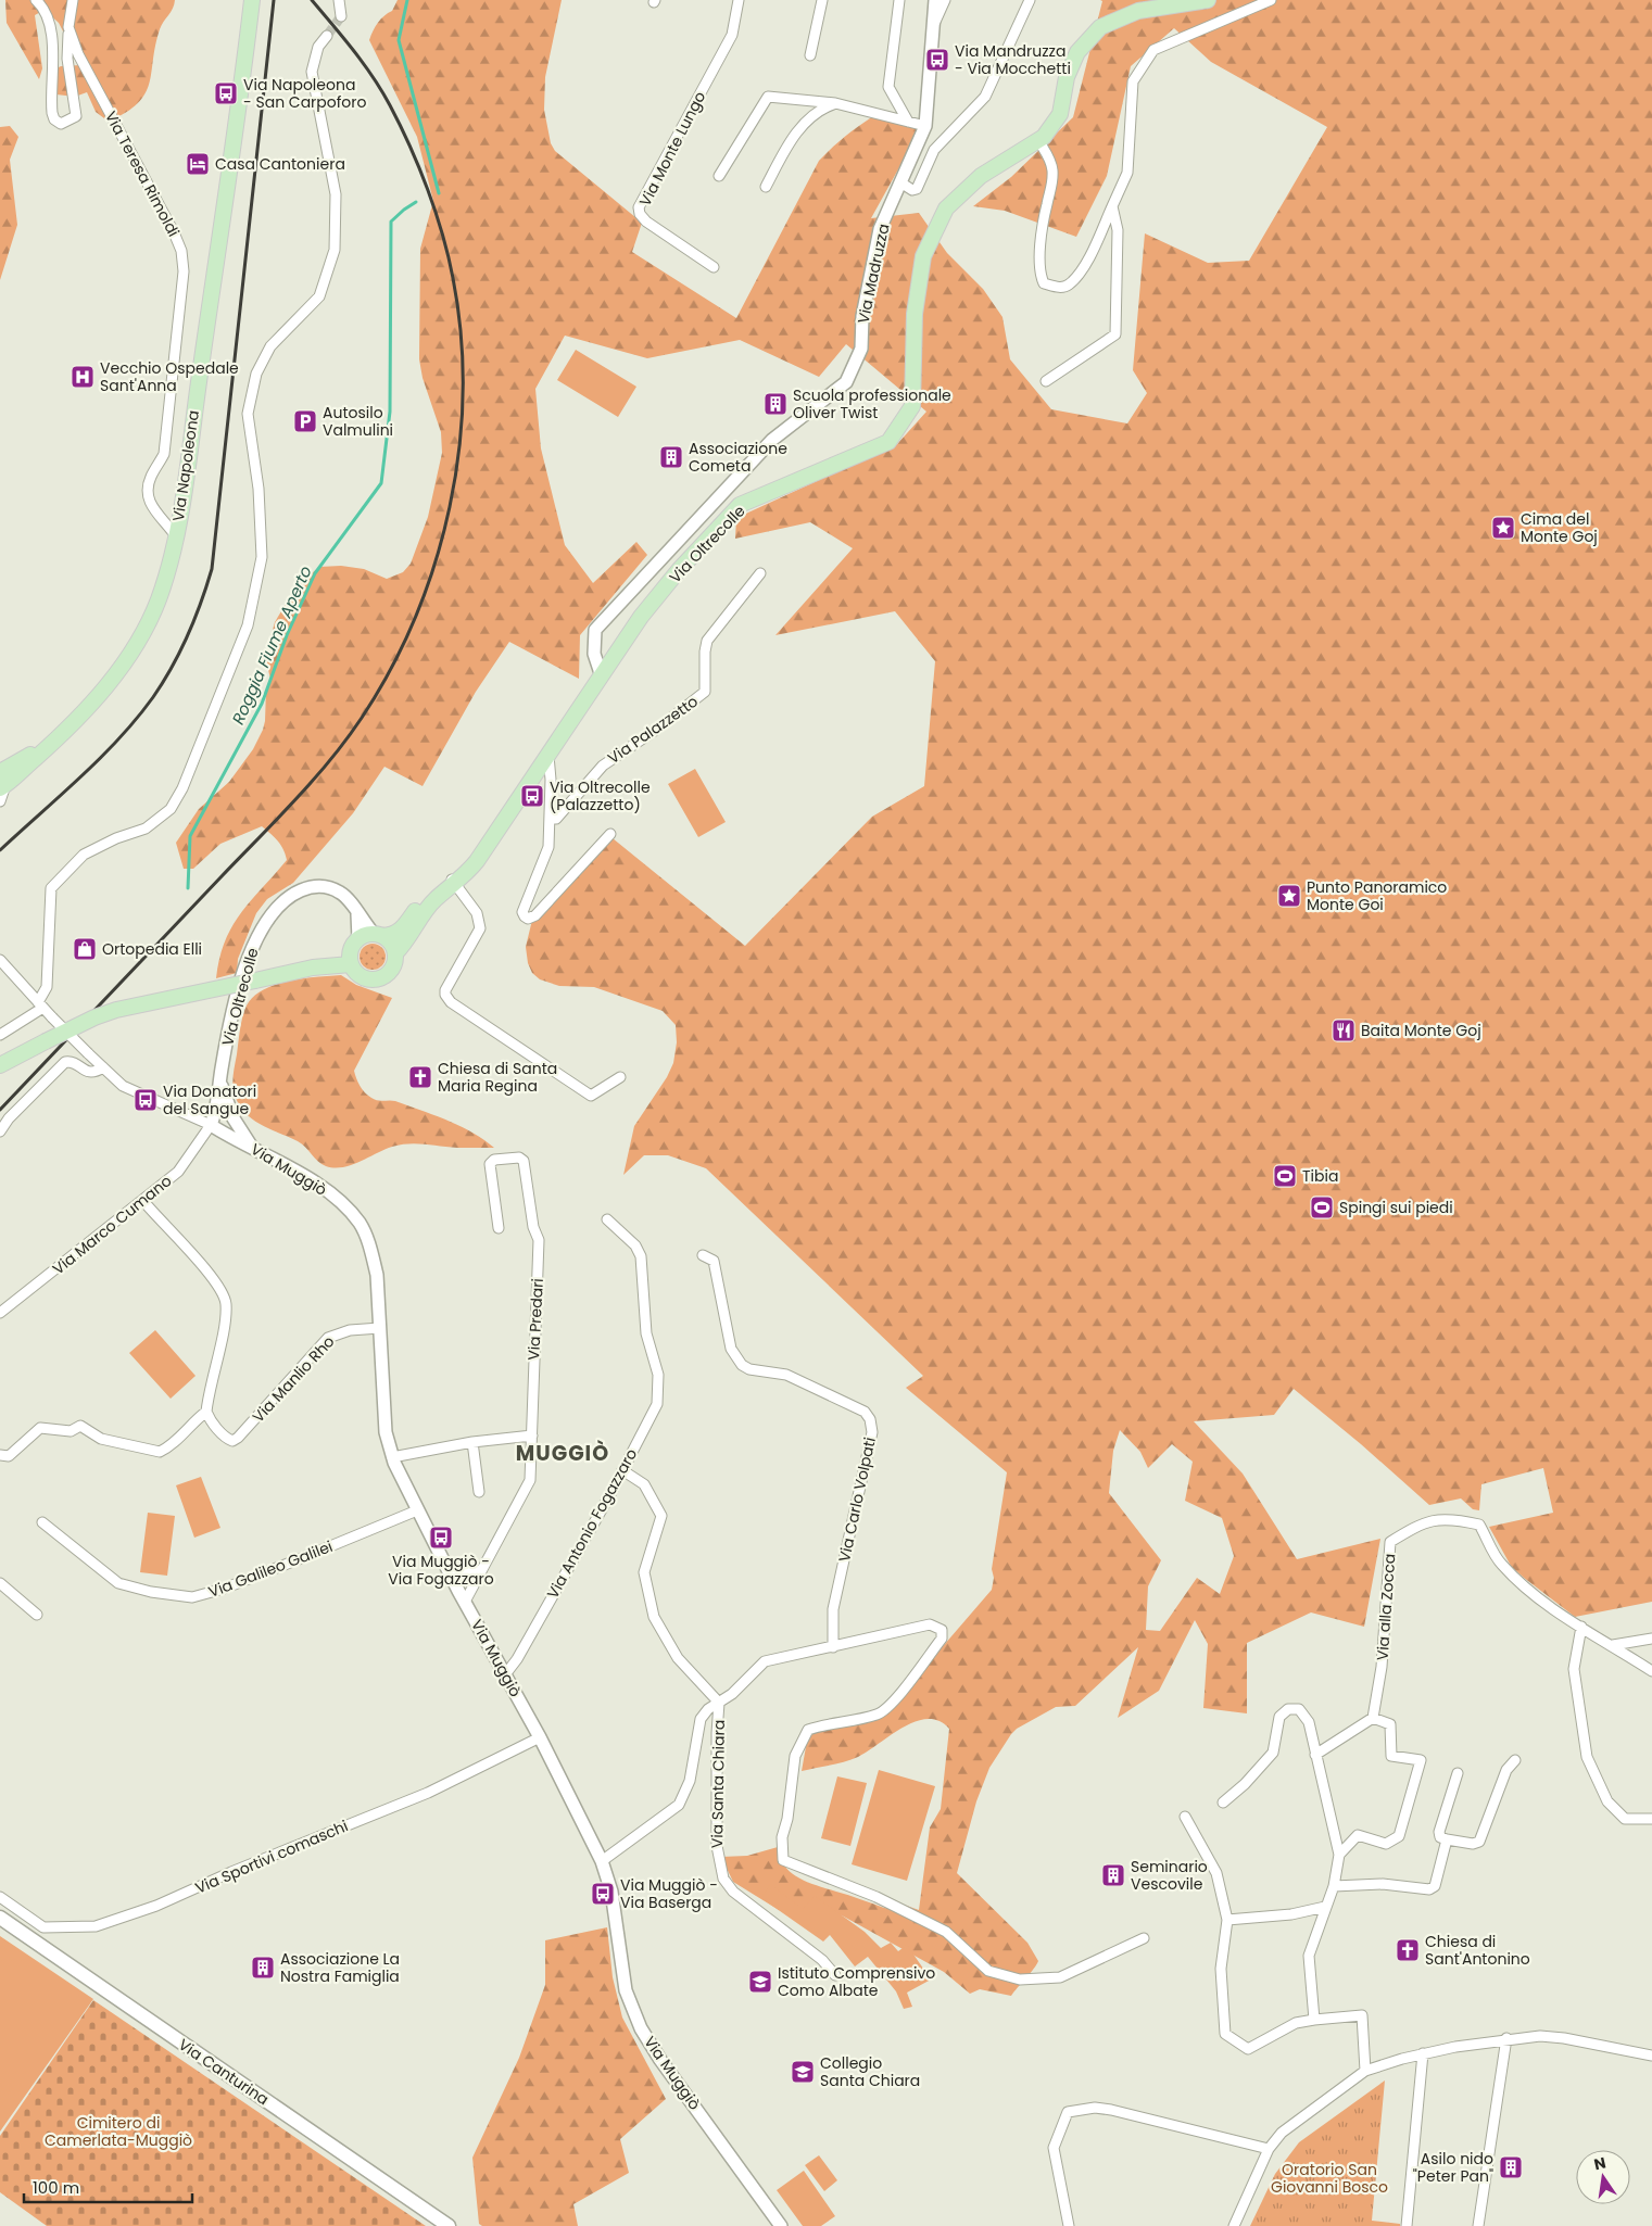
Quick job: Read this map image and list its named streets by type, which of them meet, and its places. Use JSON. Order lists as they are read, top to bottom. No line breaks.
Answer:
{"streets":{"main road":["Via Napoleona","Via Oltrecolle","Via Canturina"],"street":["Via Monte Lungo","Via Teresa Rimoldi","Via Madruzza","Via Palazzetto","Via Muggiò","Via Marco Cumano","Via Predari","Via Manlio Rho","Via Carlo Volpati","Via Antonio Fogazzaro","Via Galileo Galilei","Via alla Zocca","Via Santa Chiara","Via Sportivi comaschi"]},"crossings":[["Via Teresa Rimoldi","Via Napoleona"],["Via Madruzza","Via Oltrecolle"],["Via Oltrecolle","Via Muggiò"],["Via Oltrecolle","Via Marco Cumano"],["Via Muggiò","Via Marco Cumano"],["Via Muggiò","Via Predari"],["Via Muggiò","Via Manlio Rho"],["Via Muggiò","Via Antonio Fogazzaro"],["Via Muggiò","Via Galileo Galilei"],["Via Muggiò","Via Sportivi comaschi"]],"districts":["MUGGIÒ"],"water":["Roggia Fiume Aperto"],"parks":["Cimitero di Camerlata-Muggiò","Oratorio San Giovanni Bosco"],"places":{"bus stop":["Via Mandruzza - Via Mocchetti","Via Napoleona - San Carpoforo","Via Oltrecolle (Palazzetto)","Via Donatori del Sangue","Via Muggiò - Via Fogazzaro","Via Muggiò - Via Baserga"],"hotel":["Casa Cantoniera"],"hospital":["Vecchio Ospedale Sant'Anna"],"building":["Scuola professionale Oliver Twist","Associazione Cometa","Seminario Vescovile","Associazione La Nostra Famiglia","Asilo nido \"Peter Pan\""],"parking":["Autosilo Valmulini"],"place":["Cima del Monte Goj","Punto Panoramico Monte Goi"],"shop":["Ortopedia Elli"],"restaurant":["Baita Monte Goj"],"church":["Chiesa di Santa Maria Regina","Chiesa di Sant'Antonino"],"sports":["Tibia","Spingi sui piedi"],"school or university":["Istituto Comprensivo Como Albate","Collegio Santa Chiara"]},"scale_bar":"100 m","north":"top"}
